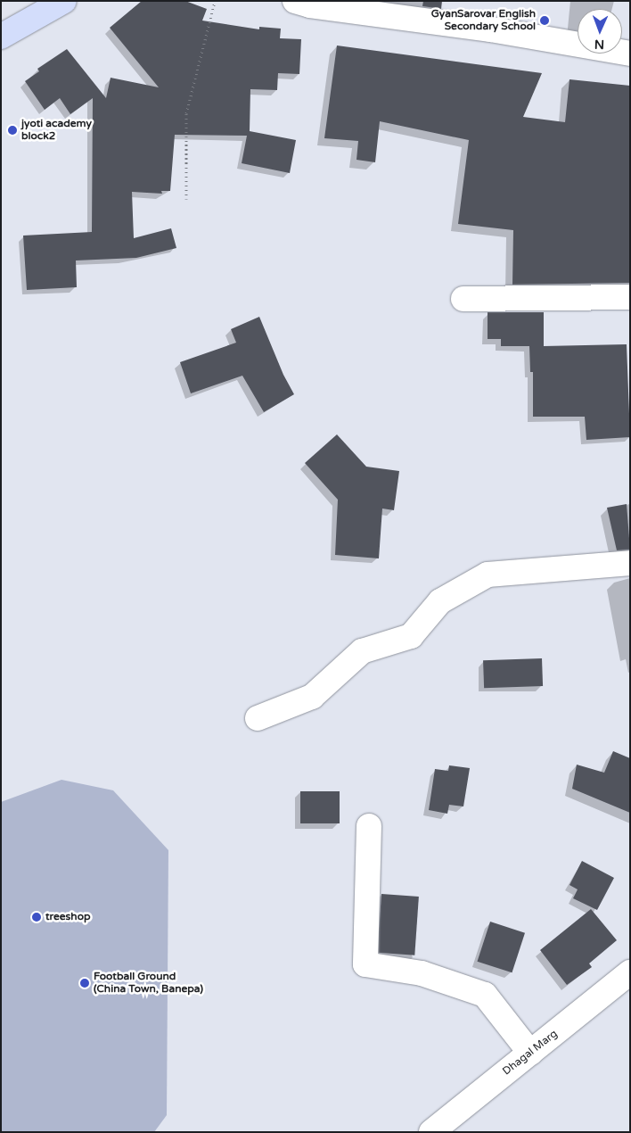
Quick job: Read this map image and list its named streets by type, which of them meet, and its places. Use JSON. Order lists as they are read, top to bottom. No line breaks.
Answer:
{"streets":{"street":["Dhagal Marg"]},"places":["GyanSarovar English Secondary School","jyoti academy block2","treeshop","Football Ground (China Town, Banepa)"],"north":"bottom"}
